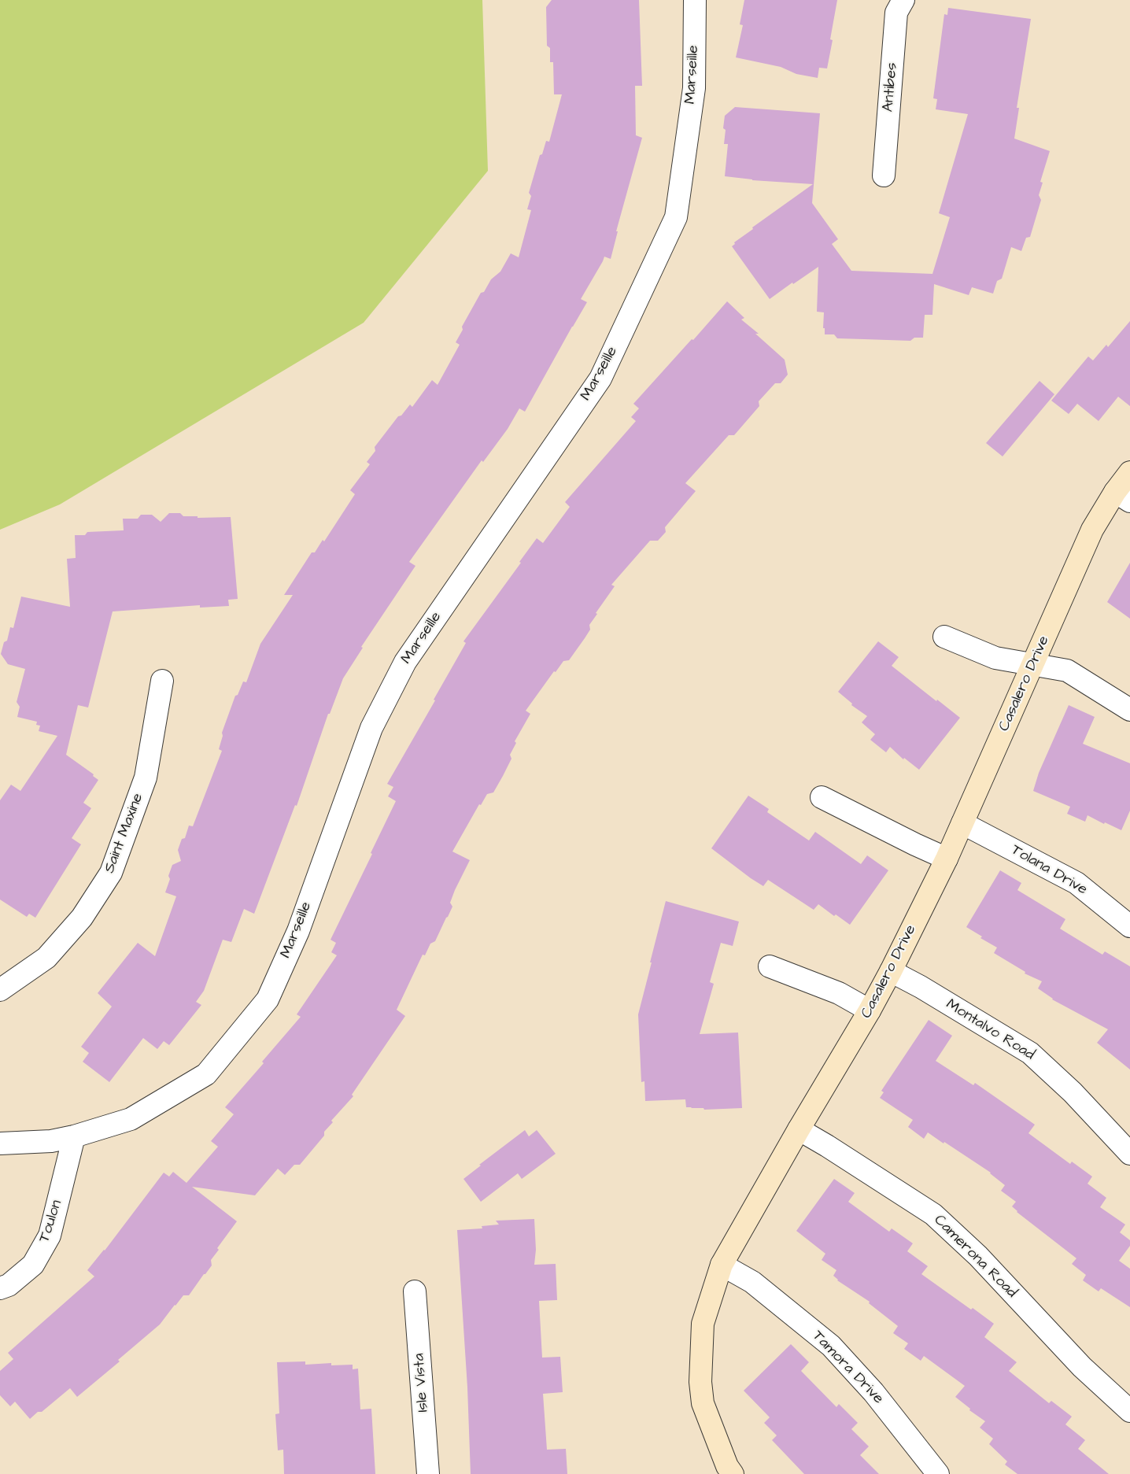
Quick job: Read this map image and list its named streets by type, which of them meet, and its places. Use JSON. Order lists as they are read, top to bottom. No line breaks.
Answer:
{"streets":{"street":["Marseille","Antibes","Casalero Drive","Saint Maxine","Tolana Drive","Montalvo Road","Toulon","Camerona Road","Tamora Drive","Isle Vista"]},"crossings":[["Marseille","Toulon"],["Casalero Drive","Tolana Drive"],["Casalero Drive","Montalvo Road"],["Casalero Drive","Camerona Road"],["Casalero Drive","Tamora Drive"]]}
